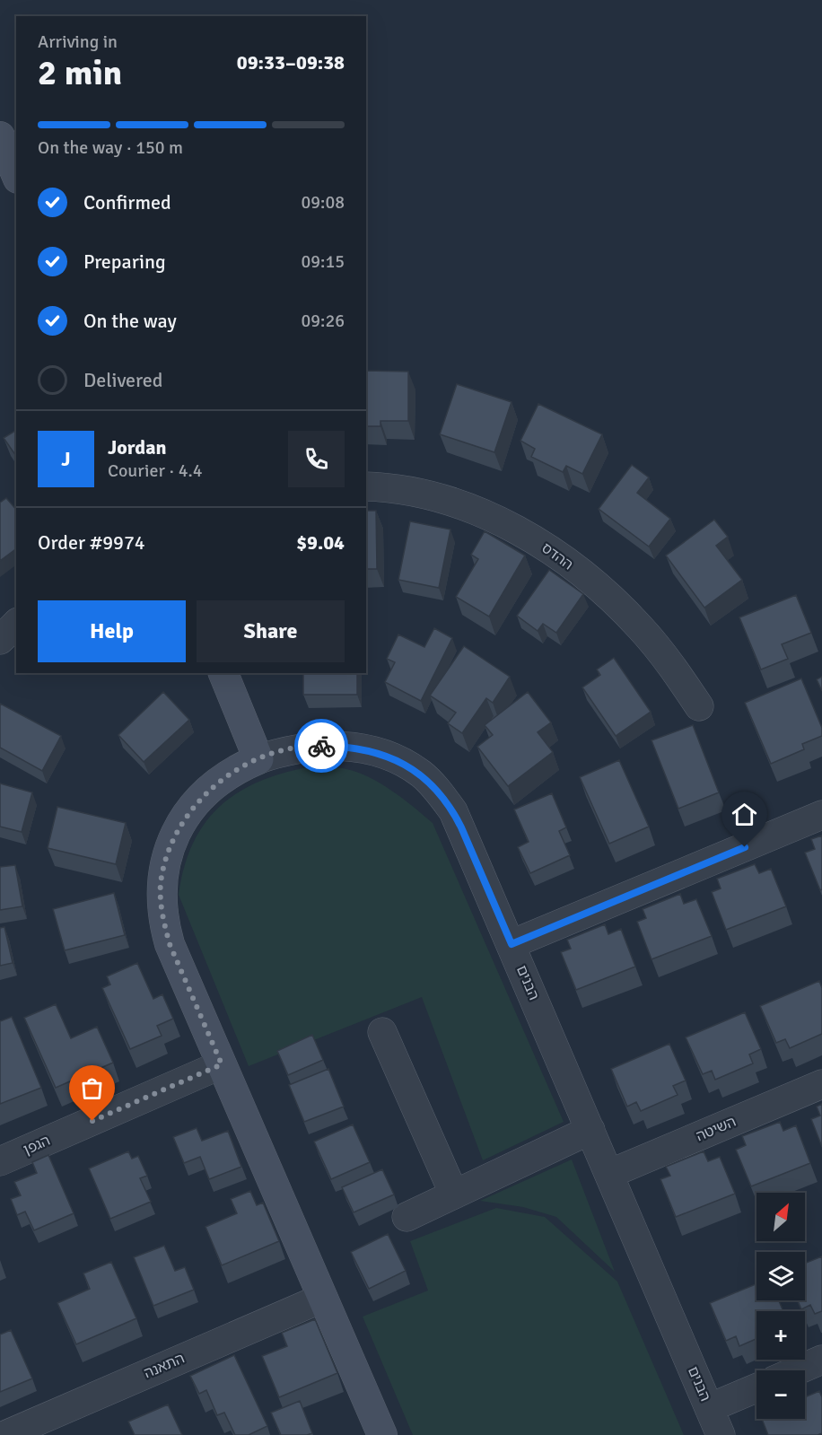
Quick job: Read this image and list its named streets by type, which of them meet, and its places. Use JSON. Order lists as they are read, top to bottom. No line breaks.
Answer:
{"streets":{"main road":["הבנים"],"street":["ההדס","השיטה","הגפן","התאנה"]},"crossings":[["הבנים","השיטה"],["הבנים","הגפן"],["הבנים","התאנה"]],"north":"top right","page":{"heading":["2 min","Arriving in","09:33–09:38"],"panel":["Jordan","Courier · 4.4","Order #9974","$9.04"],"bar":"On the way · 150 m","list":[["Confirmed","09:08"],["Preparing","09:15"],["On the way","09:26"],"Delivered"],"round":"J","buttons":["Help","Share"],"map_buttons":["+","−"]}}
